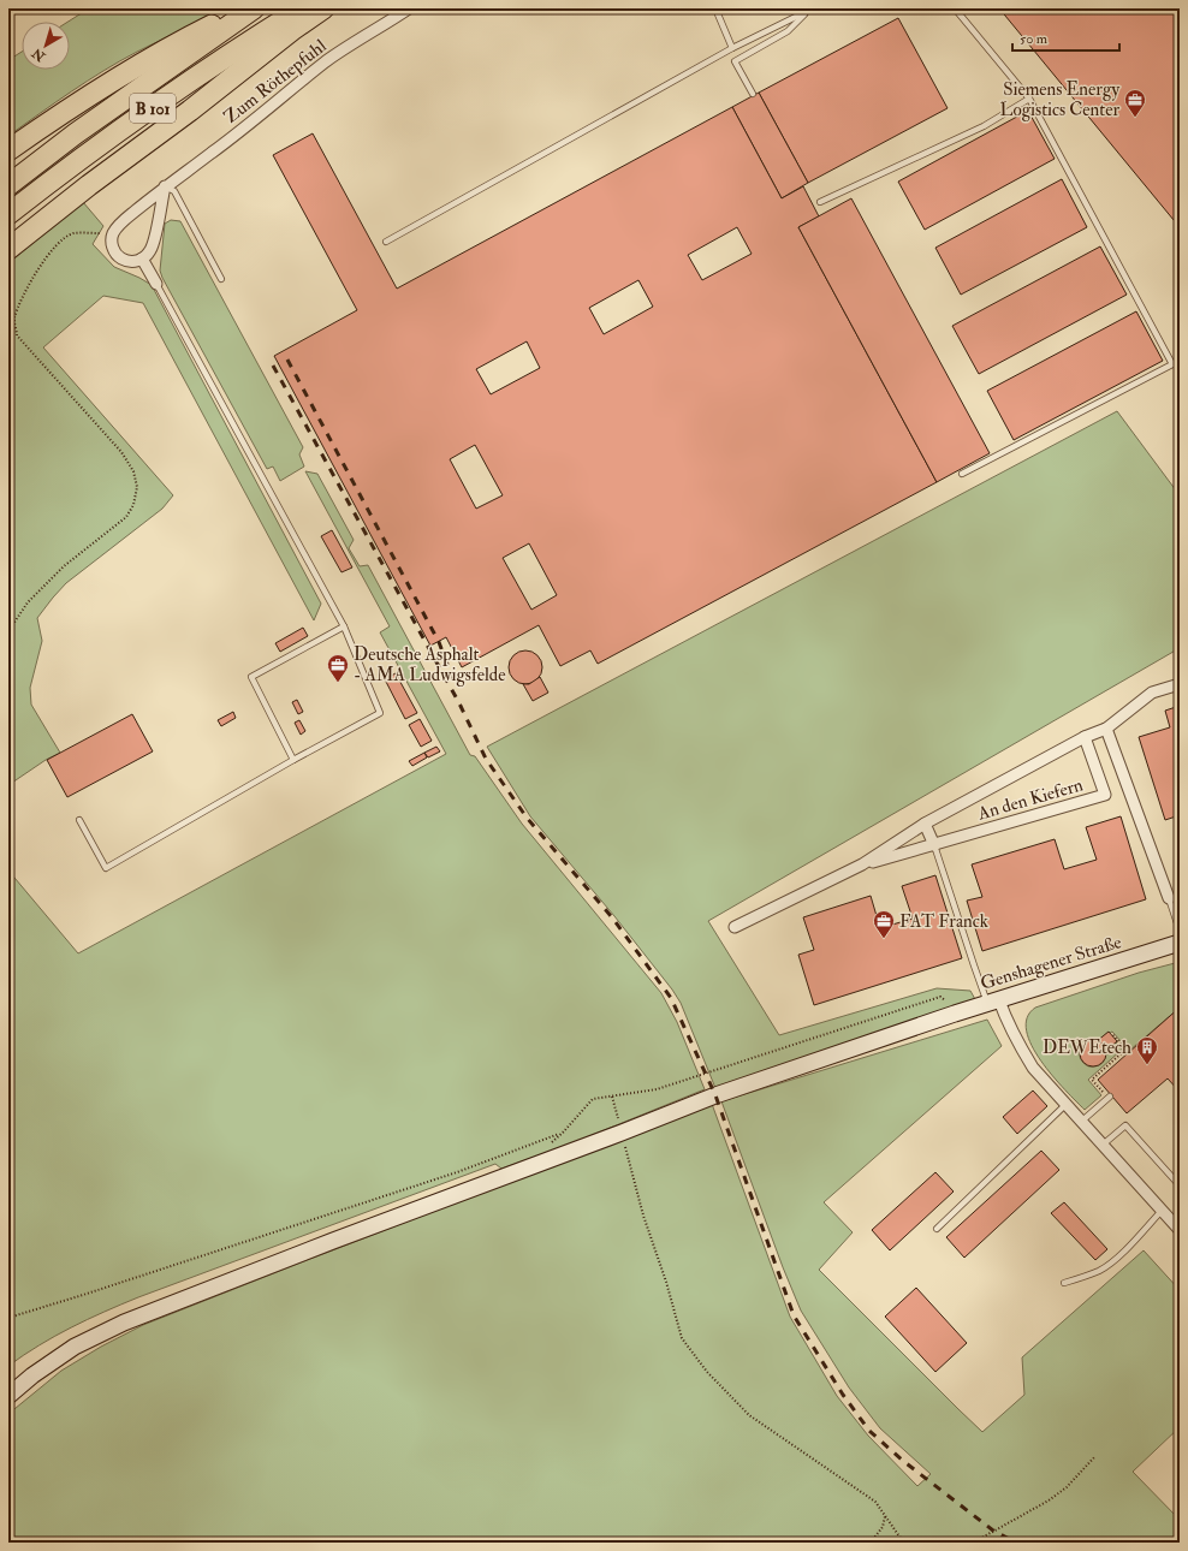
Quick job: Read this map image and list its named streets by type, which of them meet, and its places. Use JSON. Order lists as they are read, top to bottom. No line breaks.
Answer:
{"streets":{"highway":["B 101"],"main road":["Genshagener Straße"],"street":["Zum Röthepfuhl","An den Kiefern"]},"places":{"office":["Siemens Energy Logistics Center","Deutsche Asphalt - AMA Ludwigsfelde","FAT Franck"],"building":["DEWEtech"]},"scale_bar":"50 m","north":"bottom left"}
